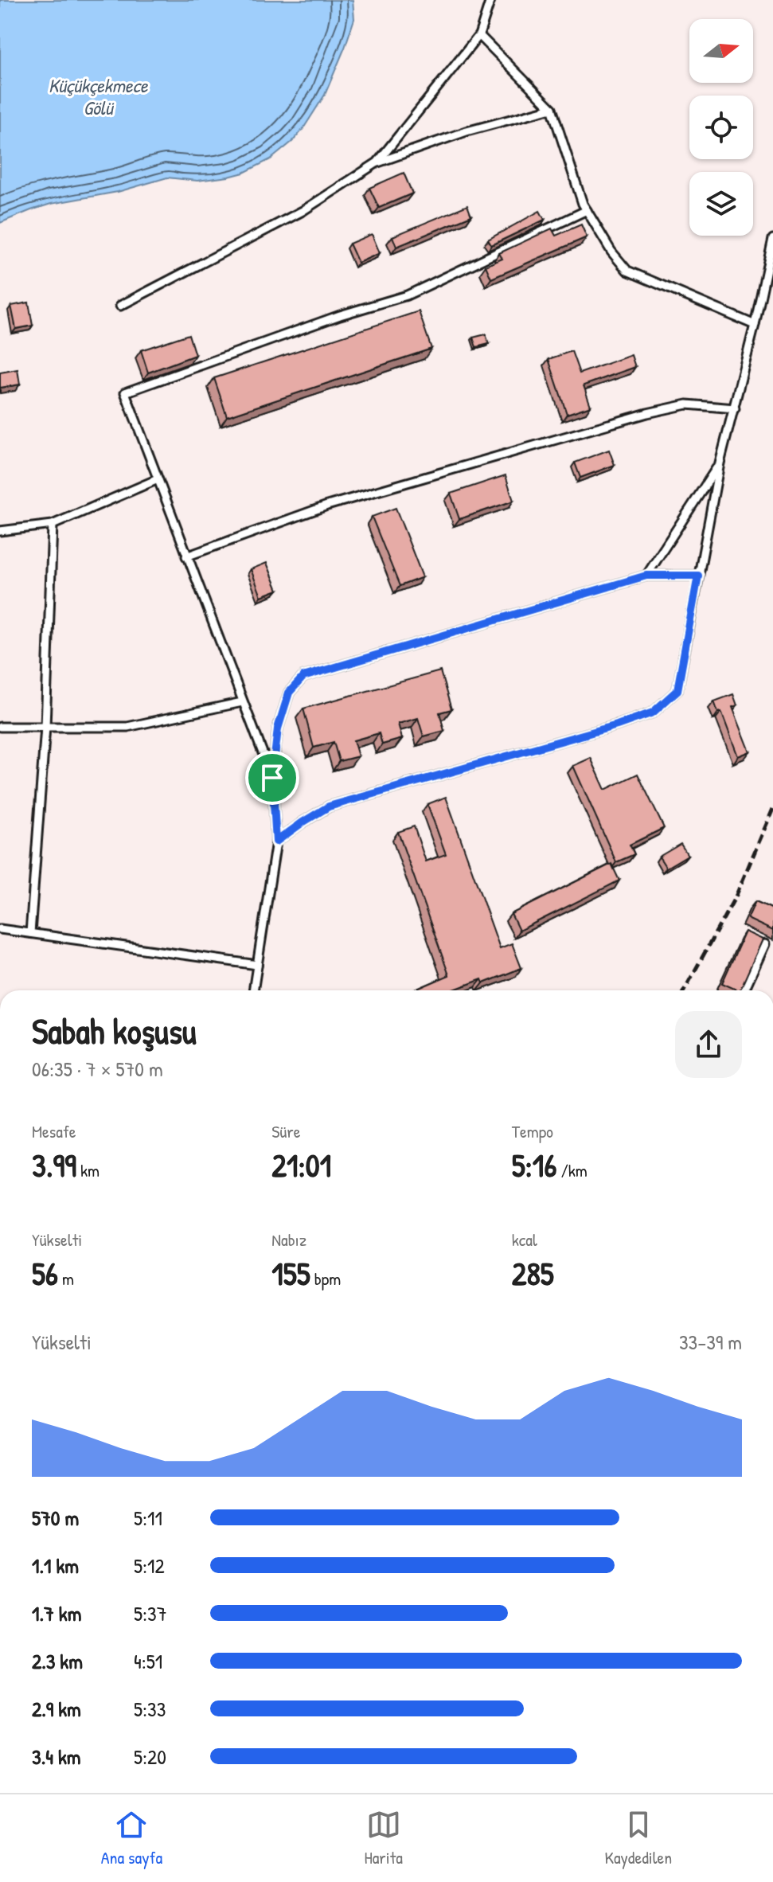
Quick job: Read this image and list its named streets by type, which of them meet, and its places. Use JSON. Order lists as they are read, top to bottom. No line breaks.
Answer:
{"water":["Küçükçekmece Gölü"],"north":"right","page":{"heading":["Sabah koşusu","06:35 · 7 × 570 m"],"stats":[["Mesafe","3.99 km"],["Süre","21:01"],["Tempo","5:16 /km"],["Yükselti","56 m"],["Nabız","155 bpm"],["kcal","285"]],"chart":["Yükselti","33–39 m"],"list":[{"name":"570 m","note":"5:11"},{"name":"1.1 km","note":"5:12"},{"name":"1.7 km","note":"5:37"},{"name":"2.3 km","note":"4:51"},{"name":"2.9 km","note":"5:33"},{"name":"3.4 km","note":"5:20"}],"tabs":["Ana sayfa","Harita","Kaydedilen"]}}
